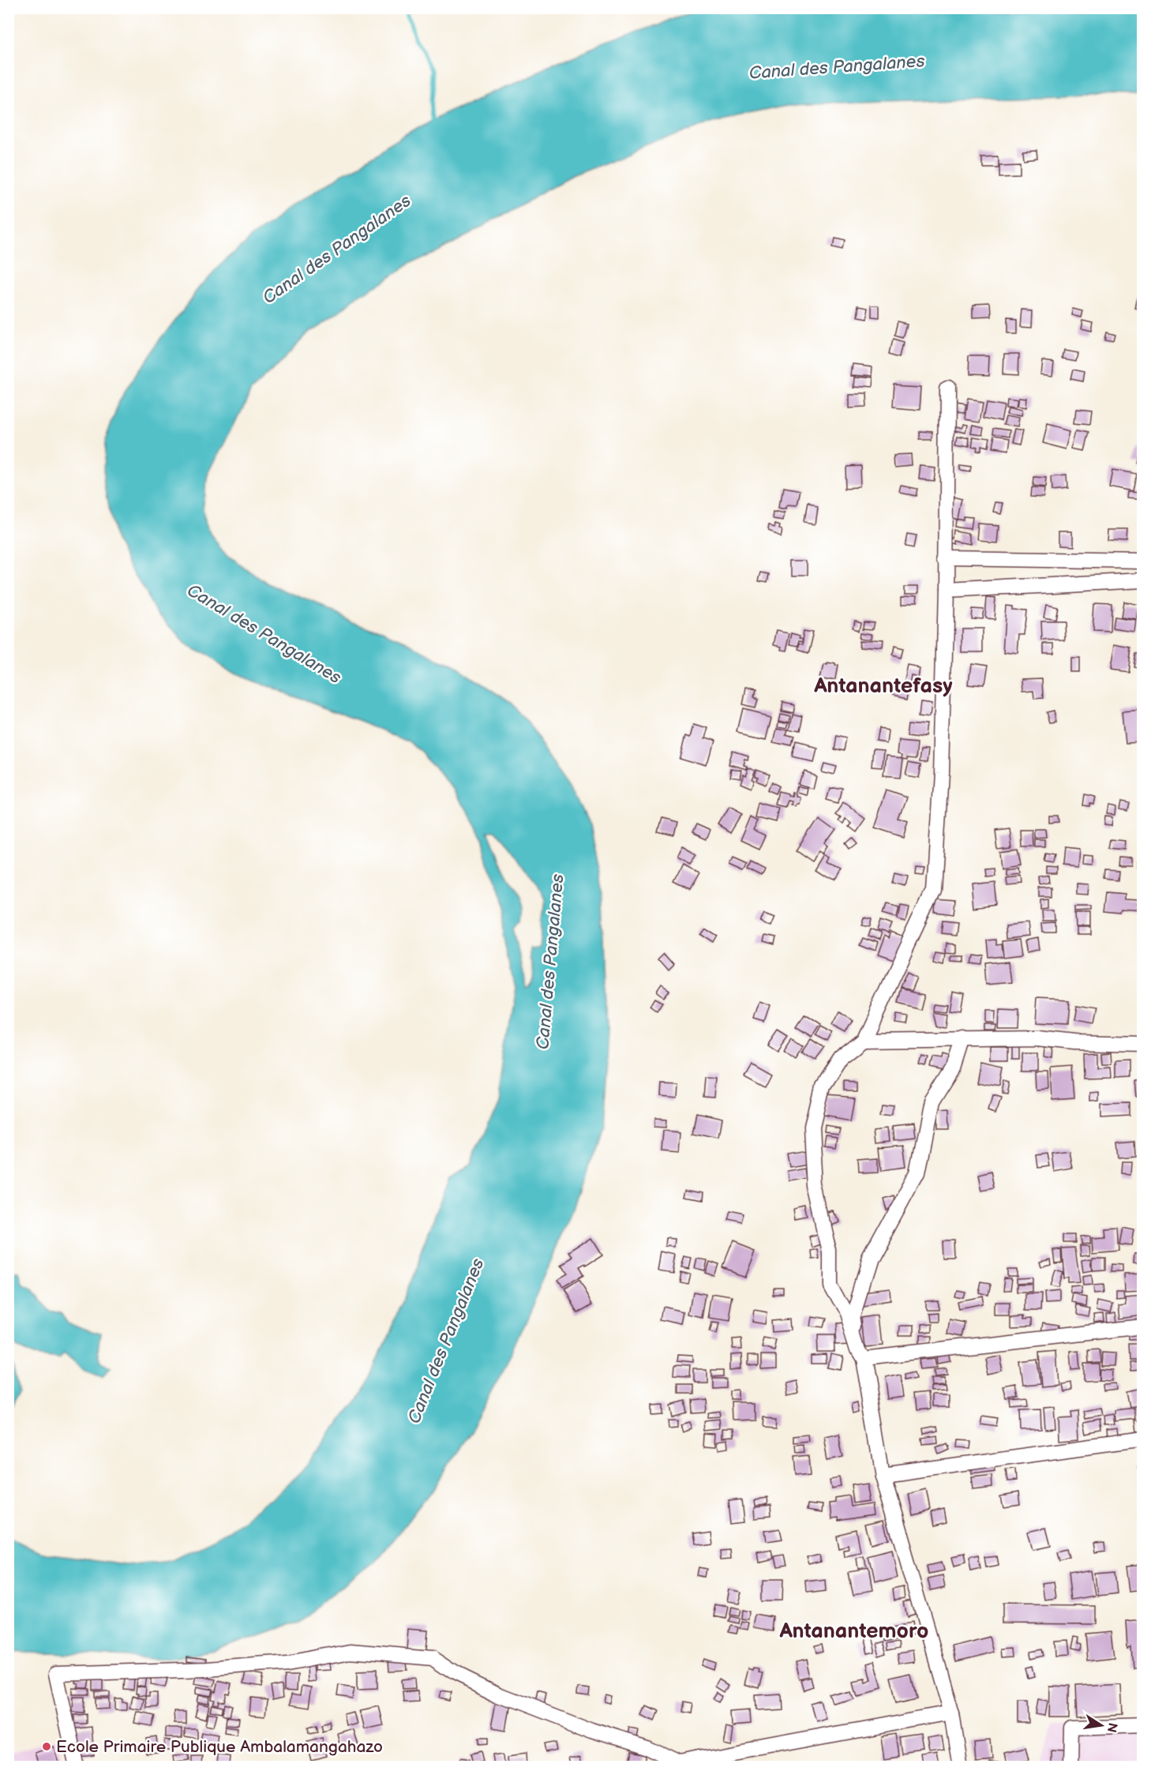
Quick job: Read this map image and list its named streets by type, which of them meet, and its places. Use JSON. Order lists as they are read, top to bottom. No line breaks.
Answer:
{"districts":["Antanantefasy","Antanantemoro"],"water":["Canal des Pangalanes"],"places":["Ecole Primaire Publique Ambalamangahazo"],"north":"right"}
